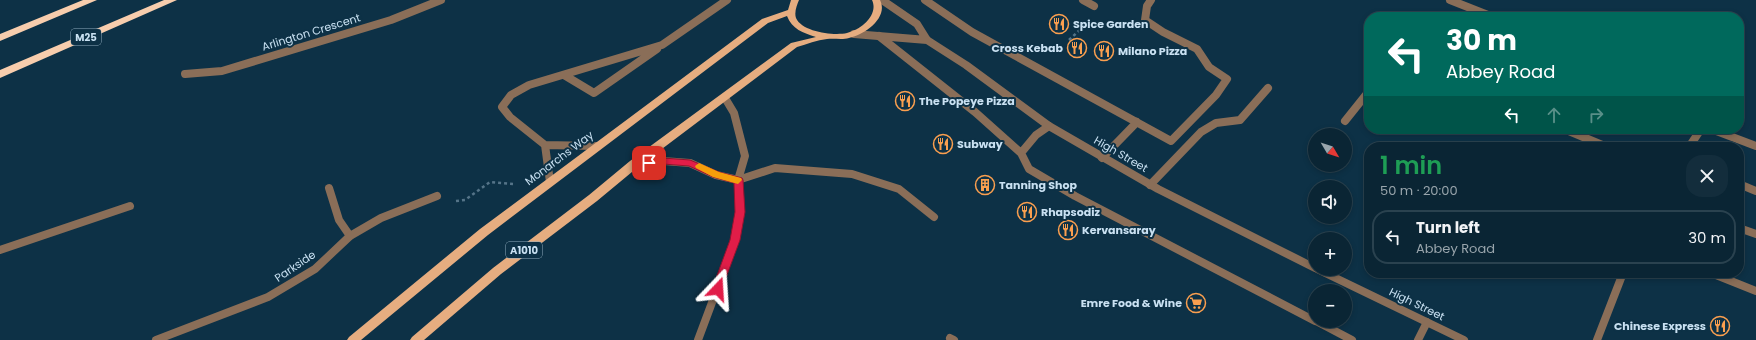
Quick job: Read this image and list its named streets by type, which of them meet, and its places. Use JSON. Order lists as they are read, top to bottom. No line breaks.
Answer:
{"streets":{"highway":["M25"],"main road":["Monarchs Way","A1010"],"street":["Arlington Crescent","High Street","Parkside"]},"places":{"restaurant":["Spice Garden","Cross Kebab","Milano Pizza","The Popeye Pizza","Subway","Rhapsodiz","Kervansaray","Chinese Express"],"building":["Tanning Shop"],"supermarket":["Emre Food & Wine"]},"north":"bottom right","page":{"turn":["30 m","Abbey Road"],"map_buttons":["+","−"],"heading":["1 min","50 m · 20:00"],"list":[{"name":"Turn left","note":"Abbey Road","value":"30 m"}]}}
